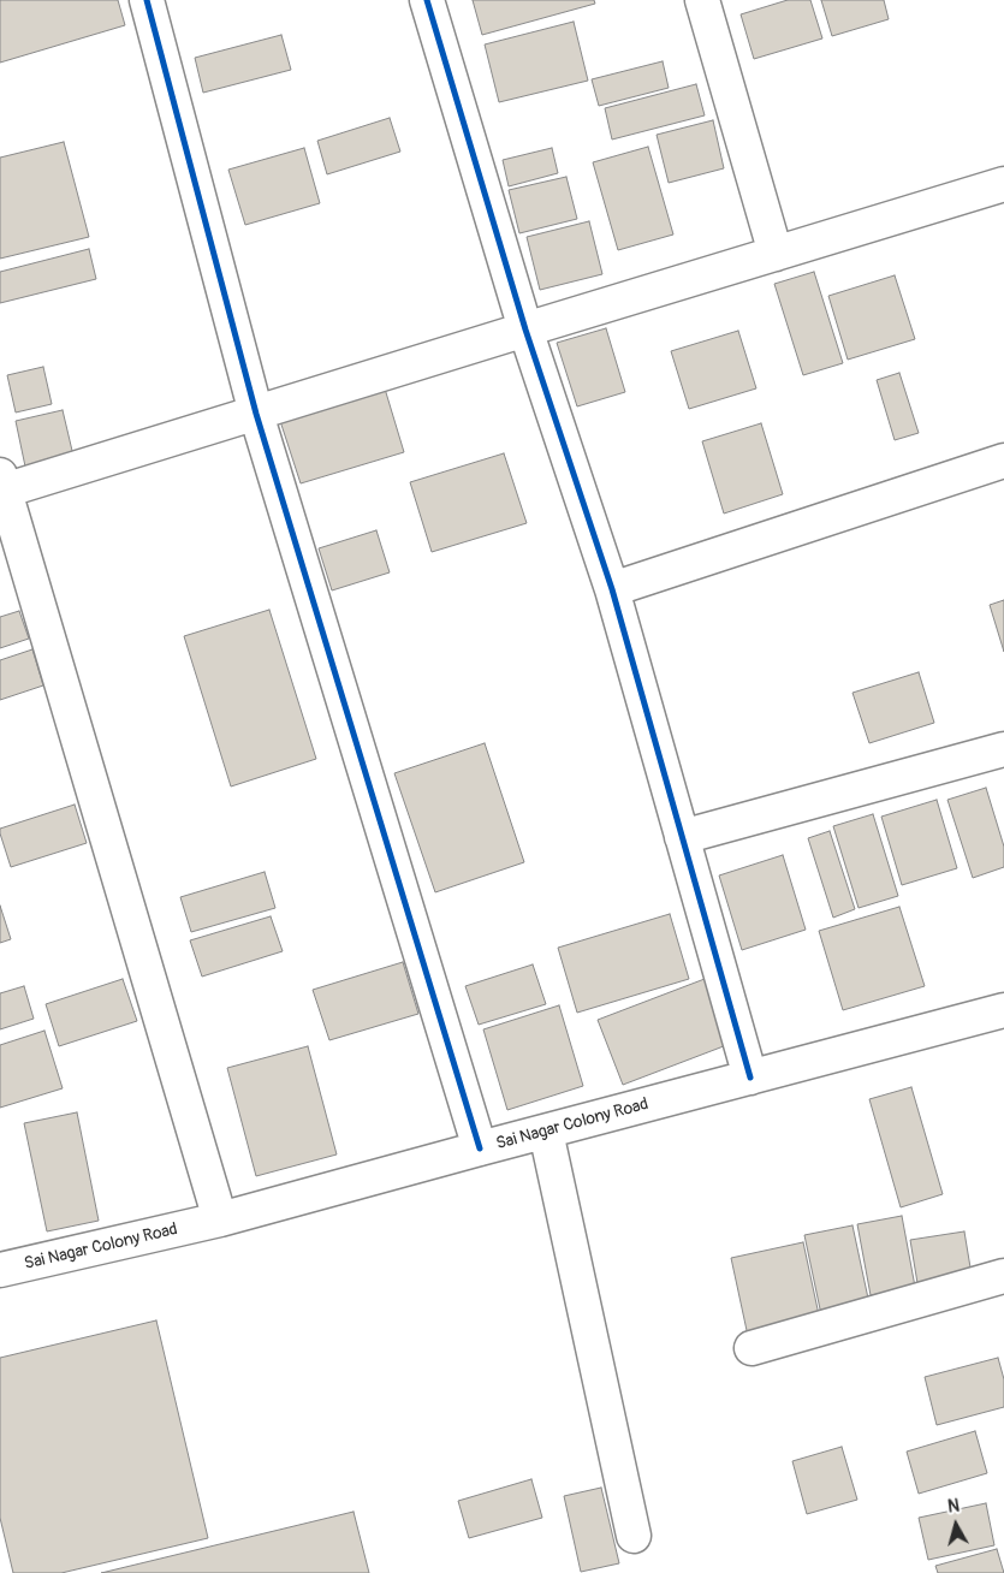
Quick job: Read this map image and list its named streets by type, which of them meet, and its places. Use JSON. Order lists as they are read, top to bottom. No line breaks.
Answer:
{"streets":{"street":["Sai Nagar Colony Road"]},"north":"top"}
